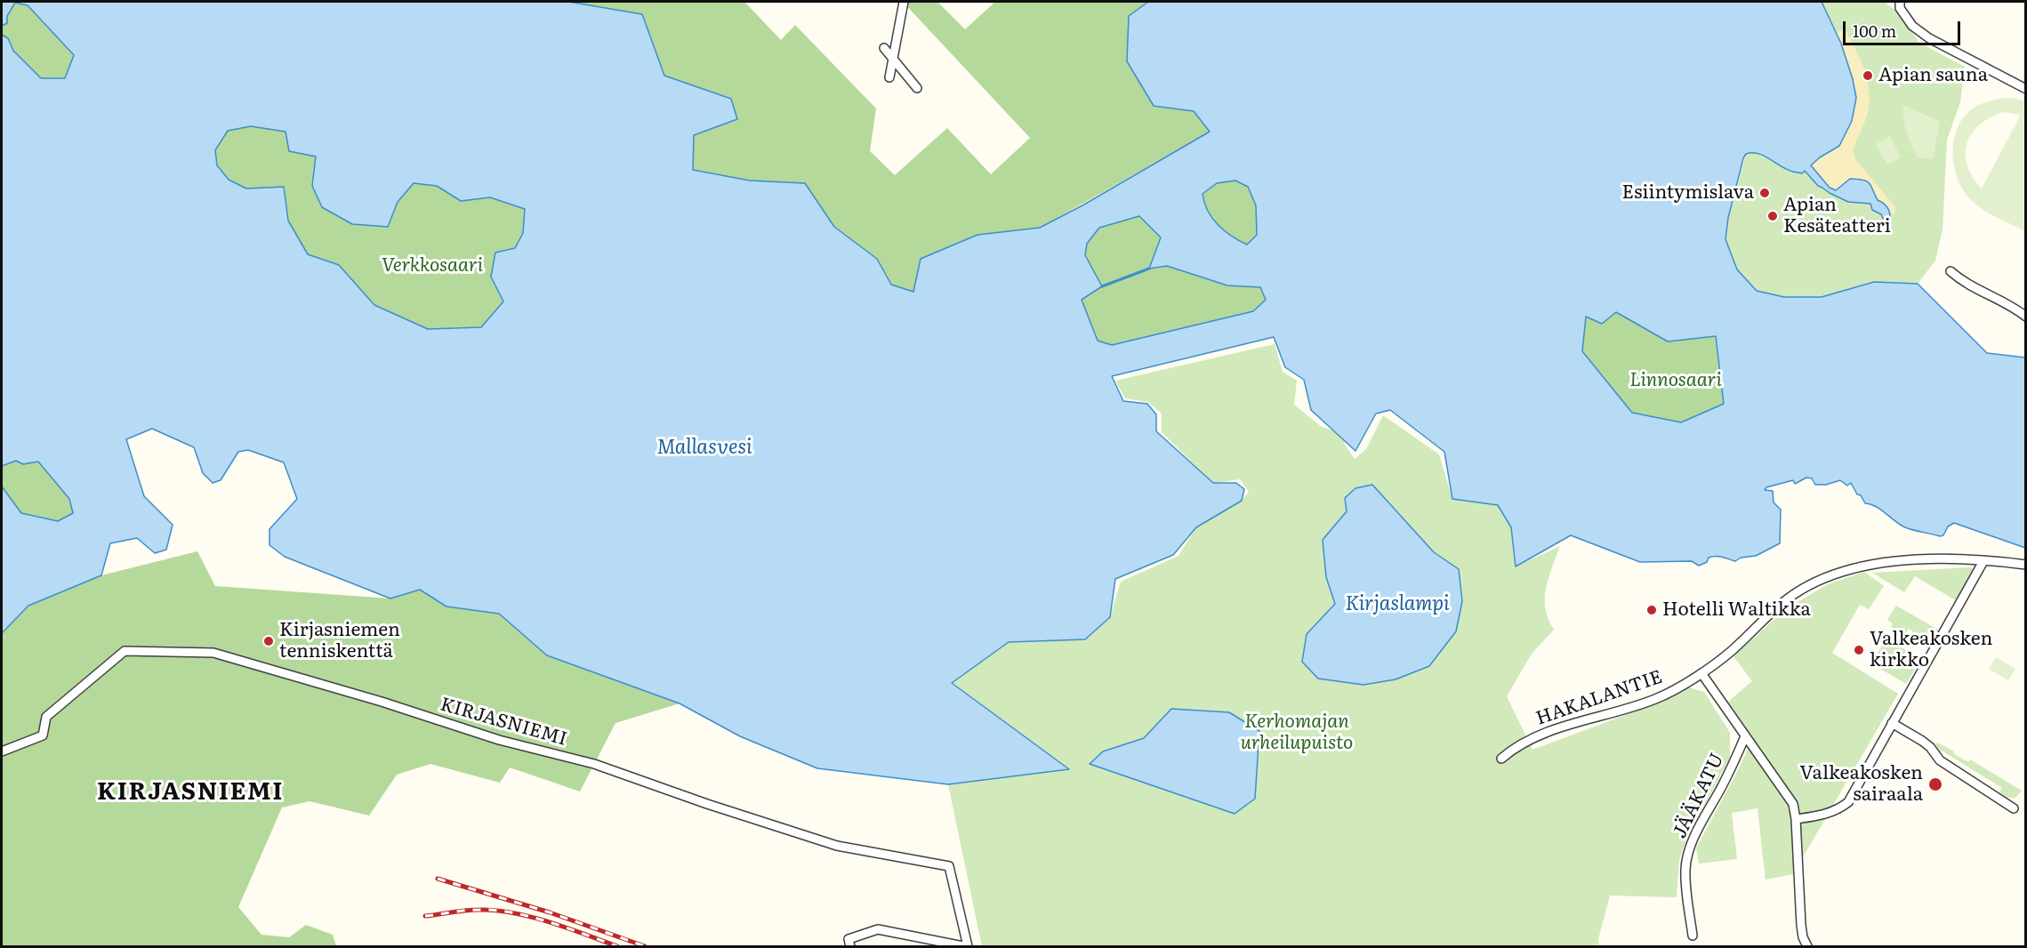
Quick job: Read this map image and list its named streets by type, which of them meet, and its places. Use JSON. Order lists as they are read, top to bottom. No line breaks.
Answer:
{"streets":{"street":["HAKALANTIE","KIRJASNIEMI","JÄÄKATU"]},"districts":["KIRJASNIEMI"],"water":["Mallasvesi","Kirjaslampi"],"parks":["Verkkosaari","Linnosaari","Kerhomajan urheilupuisto"],"places":["Apian sauna","Esiintymislava","Apian Kesäteatteri","Hotelli Waltikka","Kirjasniemen tenniskenttä","Valkeakosken kirkko","Valkeakosken sairaala"],"scale_bar":"100 m"}
